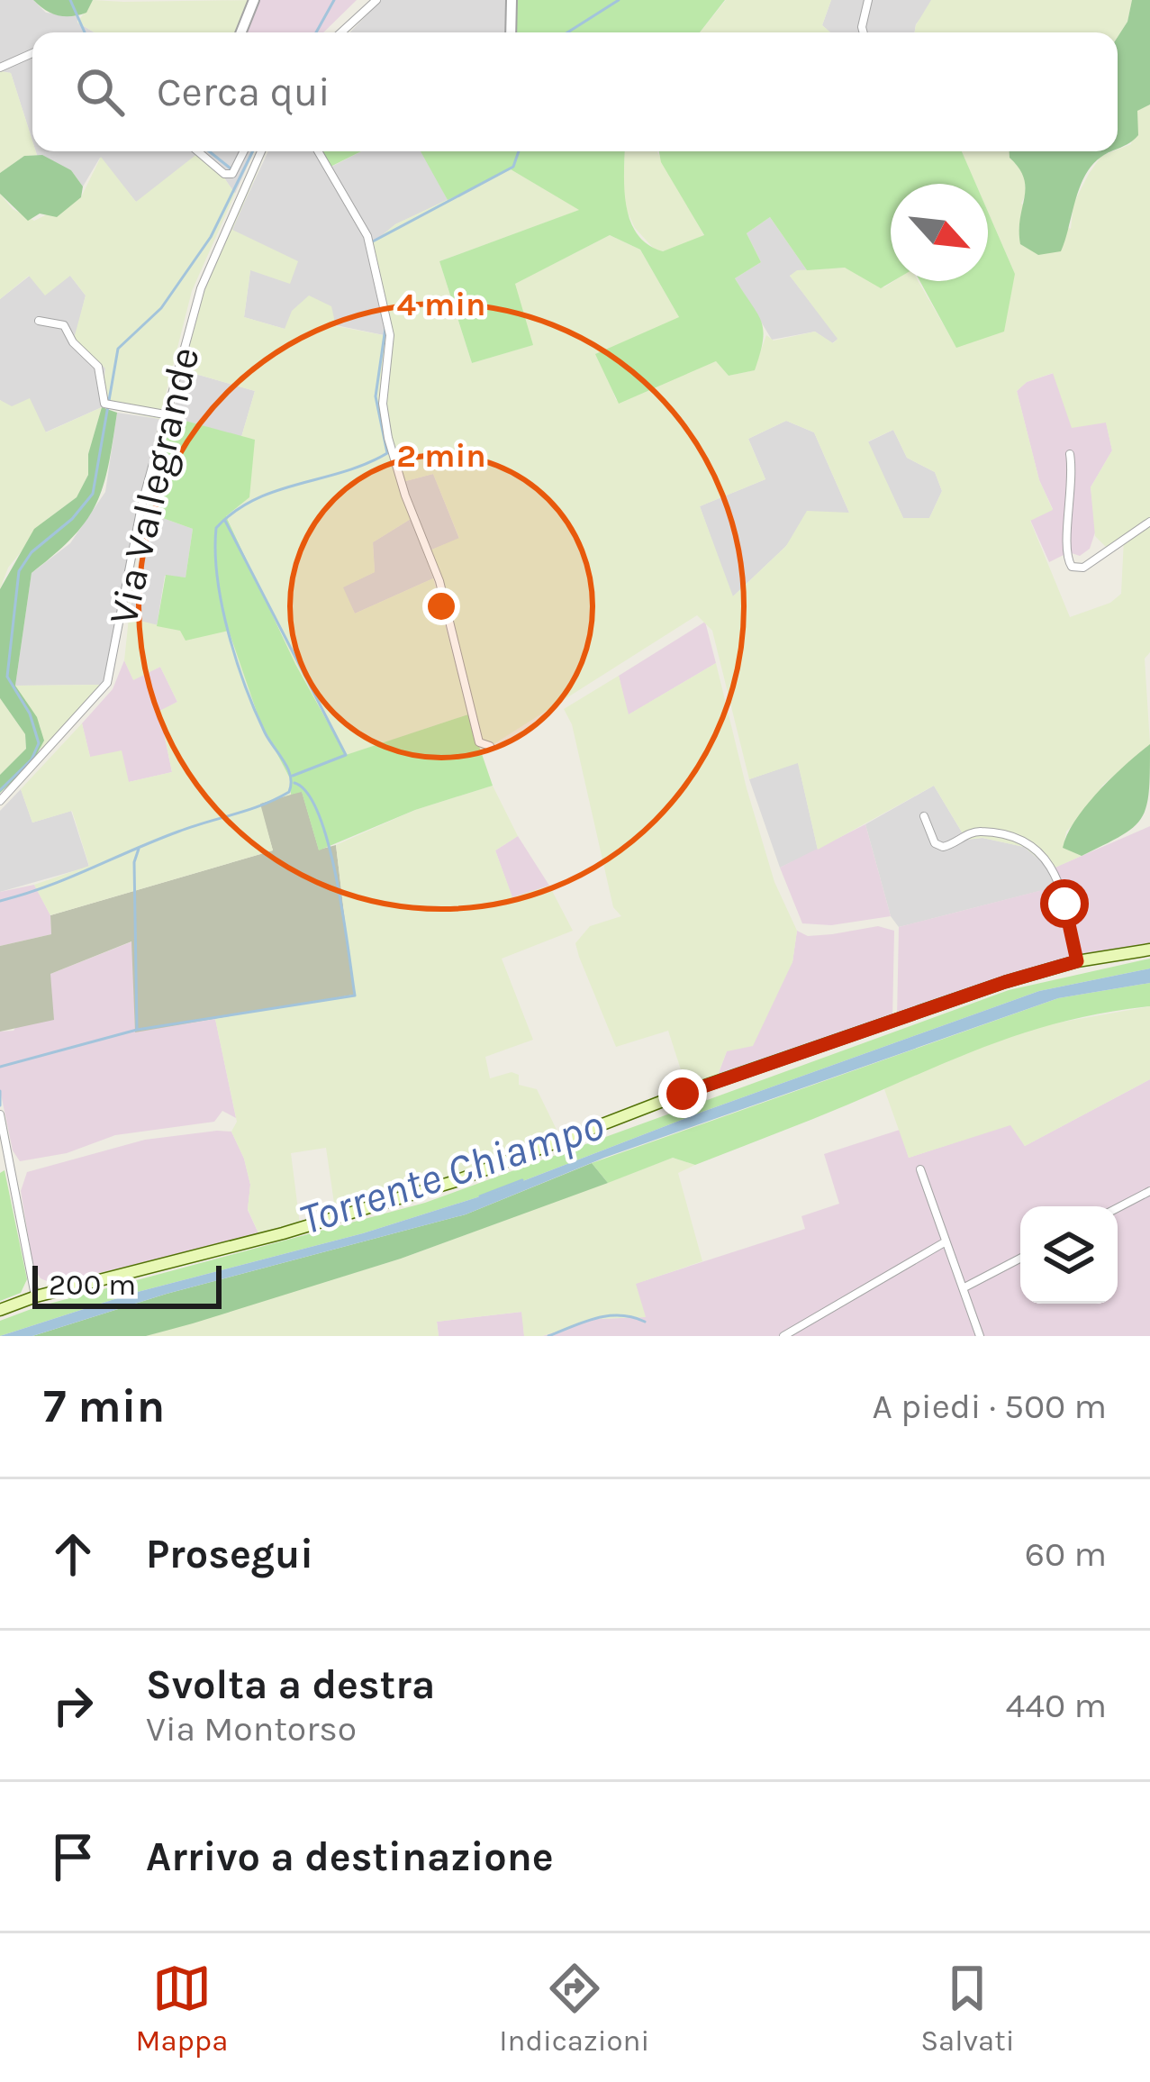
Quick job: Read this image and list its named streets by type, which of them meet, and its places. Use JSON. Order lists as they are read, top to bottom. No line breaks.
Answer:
{"streets":{"street":["Via Vallegrande"]},"water":["Torrente Chiampo"],"scale_bar":"200 m","north":"bottom right","page":{"search":"Cerca qui","scale":"200 m","heading":["7 min","A piedi · 500 m"],"list":[["Prosegui","60 m"],["Svolta a destra","Via Montorso","440 m"],"Arrivo a destinazione"],"nav":["Mappa","Indicazioni","Salvati"]},"rings":["4 min","2 min"]}
